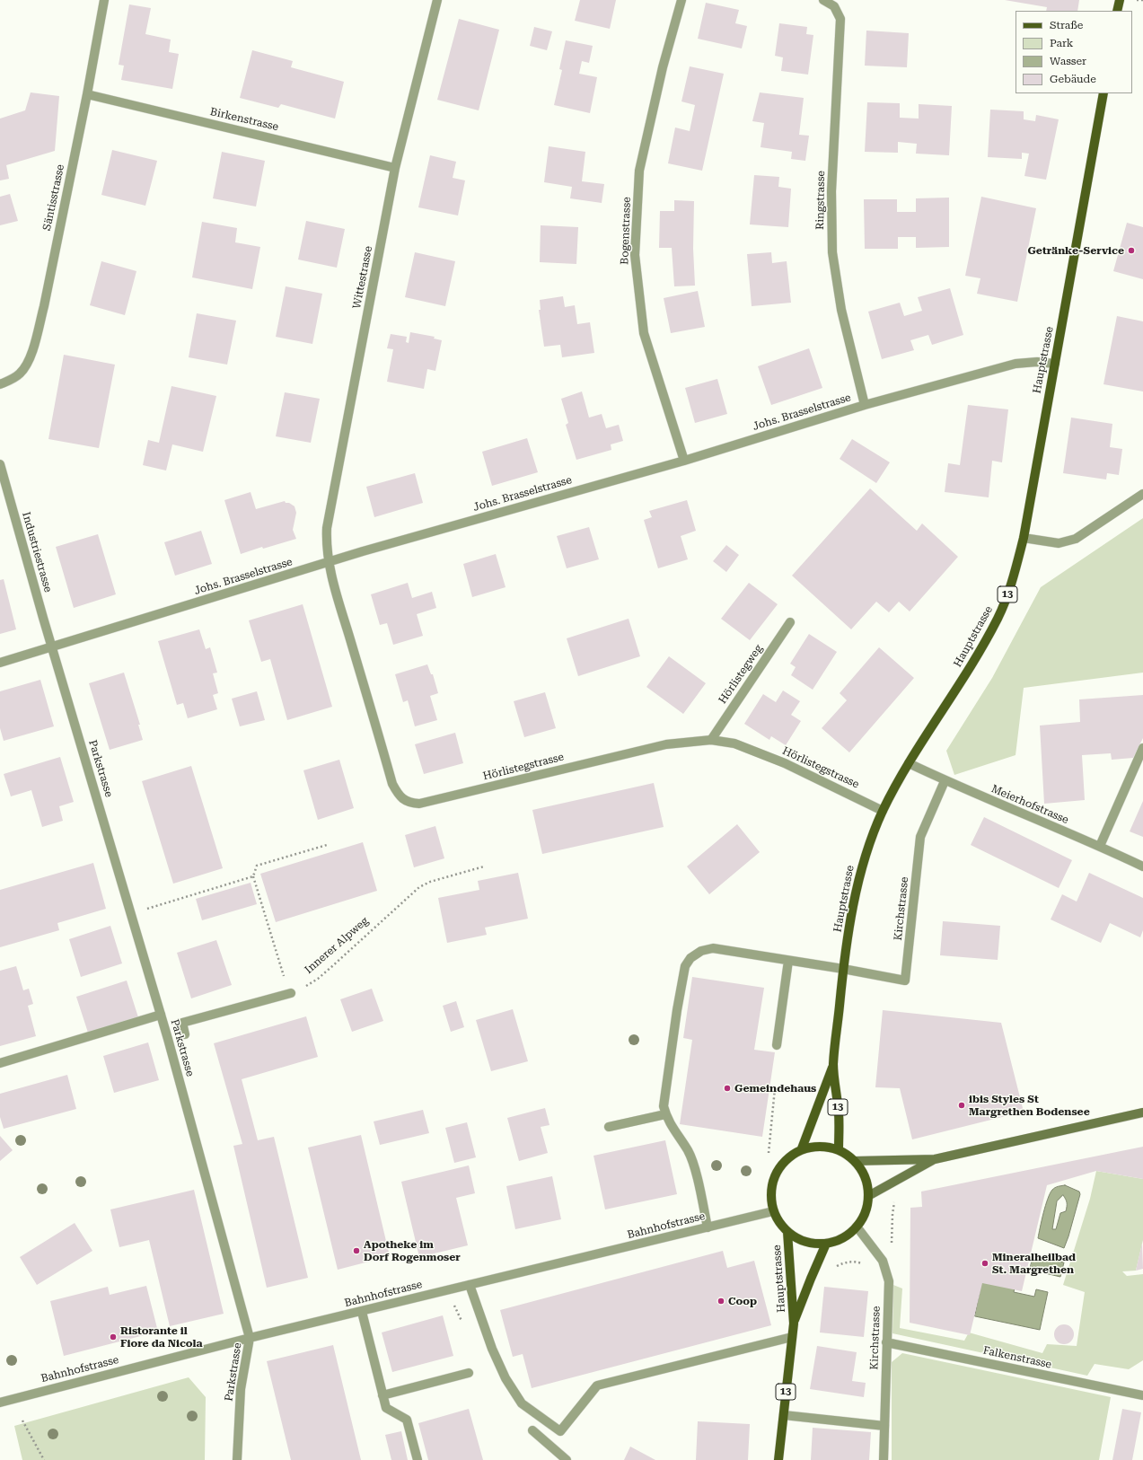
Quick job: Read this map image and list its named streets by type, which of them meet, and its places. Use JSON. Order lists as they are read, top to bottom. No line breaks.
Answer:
{"streets":{"main road":["Hauptstrasse","13"],"street":["Birkenstrasse","Säntisstrasse","Ringstrasse","Bogenstrasse","Wittestrasse","Johs. Brasselstrasse","Industriestrasse","Hörlistegweg","Hörlistegstrasse","Parkstrasse","Meierhofstrasse","Kirchstrasse","Bahnhofstrasse","Falkenstrasse"],"path":["Innerer Alpweg"]},"crossings":[["Birkenstrasse","Säntisstrasse"],["Birkenstrasse","Wittestrasse"],["Ringstrasse","Johs. Brasselstrasse"],["Bogenstrasse","Johs. Brasselstrasse"],["Wittestrasse","Johs. Brasselstrasse"],["Wittestrasse","Hörlistegstrasse"],["Hauptstrasse","Johs. Brasselstrasse"],["Hauptstrasse","Hörlistegstrasse"],["Hauptstrasse","Meierhofstrasse"],["Hauptstrasse","Kirchstrasse"],["Hauptstrasse","Bahnhofstrasse"],["Johs. Brasselstrasse","Industriestrasse"],["Johs. Brasselstrasse","Hörlistegstrasse"],["Johs. Brasselstrasse","Parkstrasse"],["Industriestrasse","Parkstrasse"],["Hörlistegweg","Hörlistegstrasse"],["Parkstrasse","Bahnhofstrasse"],["Meierhofstrasse","Kirchstrasse"],["Kirchstrasse","Bahnhofstrasse"],["Kirchstrasse","Falkenstrasse"]],"places":["Getränke-Service","Gemeindehaus","ibis Styles St Margrethen Bodensee","Apotheke im Dorf Rogenmoser","Mineralheilbad St. Margrethen","Coop","Ristorante il Fiore da Nicola"],"legend":["Straße","Park","Wasser","Gebäude"]}
